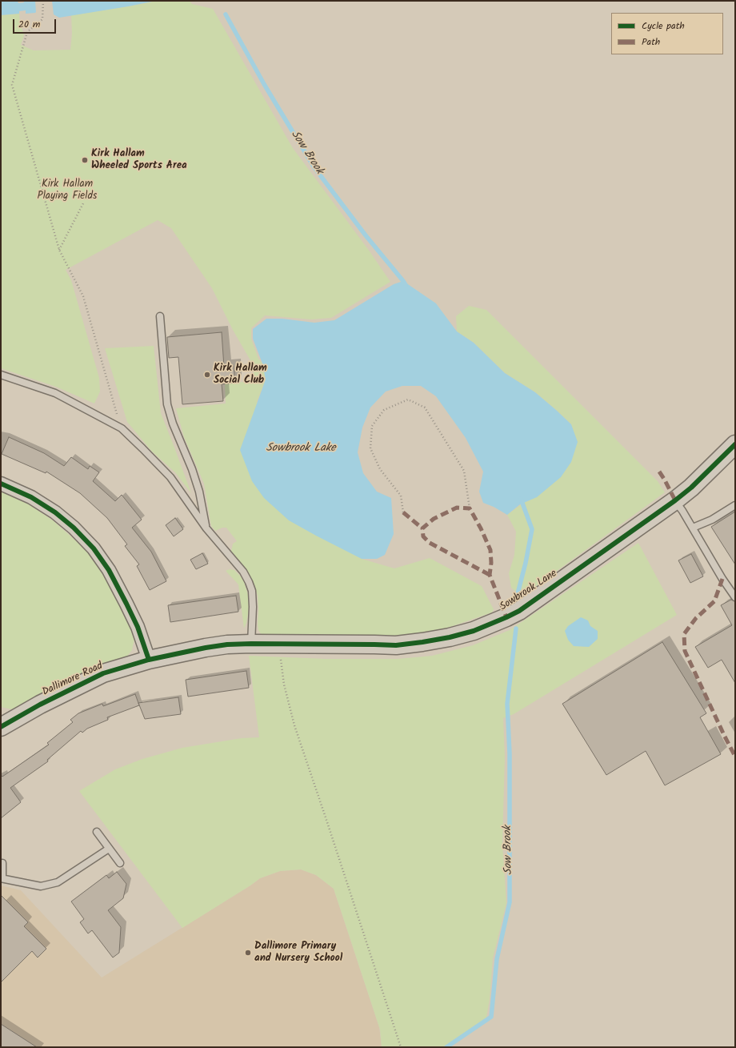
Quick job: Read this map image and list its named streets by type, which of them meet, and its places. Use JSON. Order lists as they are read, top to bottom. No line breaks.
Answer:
{"streets":{"street":["Sowbrook Lane","Dallimore Road"]},"crossings":[["Sowbrook Lane","Dallimore Road"]],"water":["Sow Brook","Sowbrook Lake"],"parks":["Kirk Hallam Playing Fields"],"places":["Kirk Hallam Wheeled Sports Area","Kirk Hallam Social Club","Dallimore Primary and Nursery School"],"legend":["Cycle path","Path"],"scale_bar":"20 m"}
